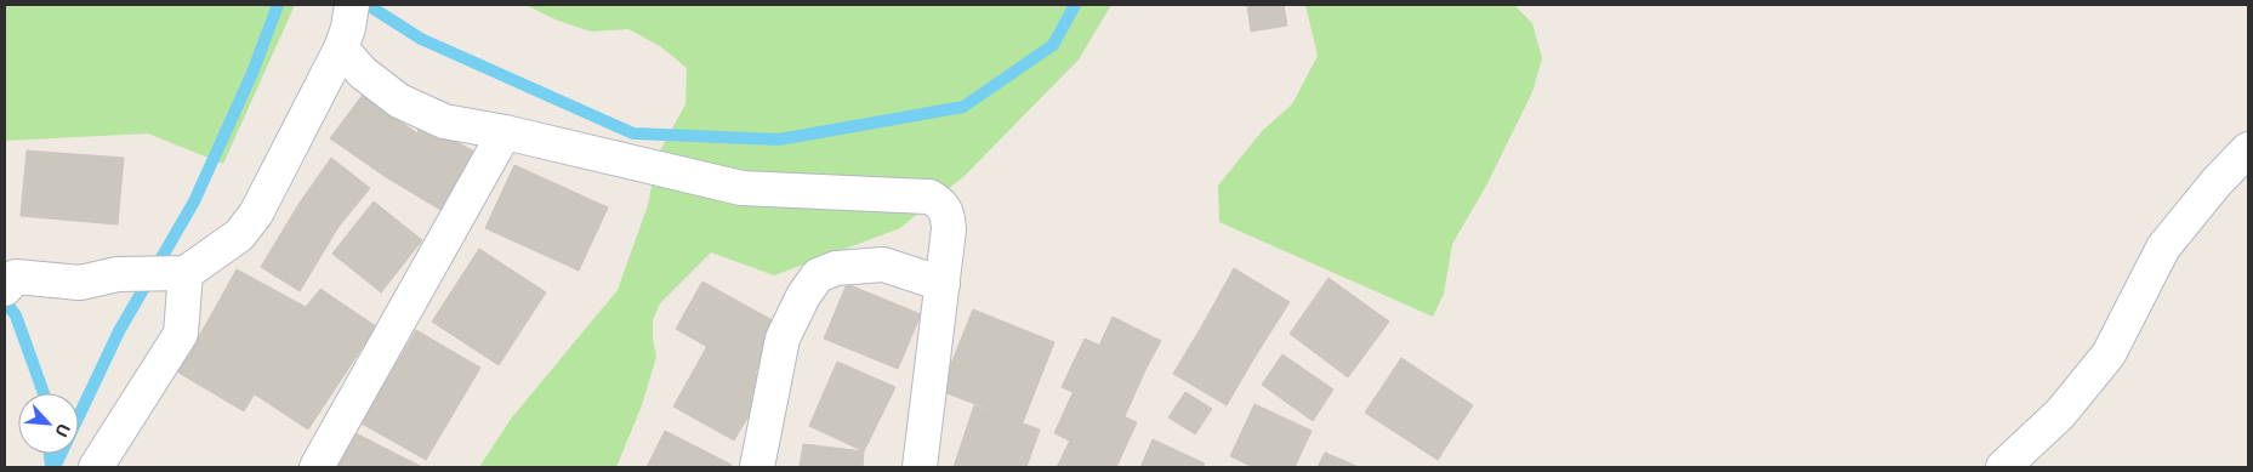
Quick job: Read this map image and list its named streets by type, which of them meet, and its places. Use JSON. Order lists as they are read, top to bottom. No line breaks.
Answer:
{"north":"bottom right"}
